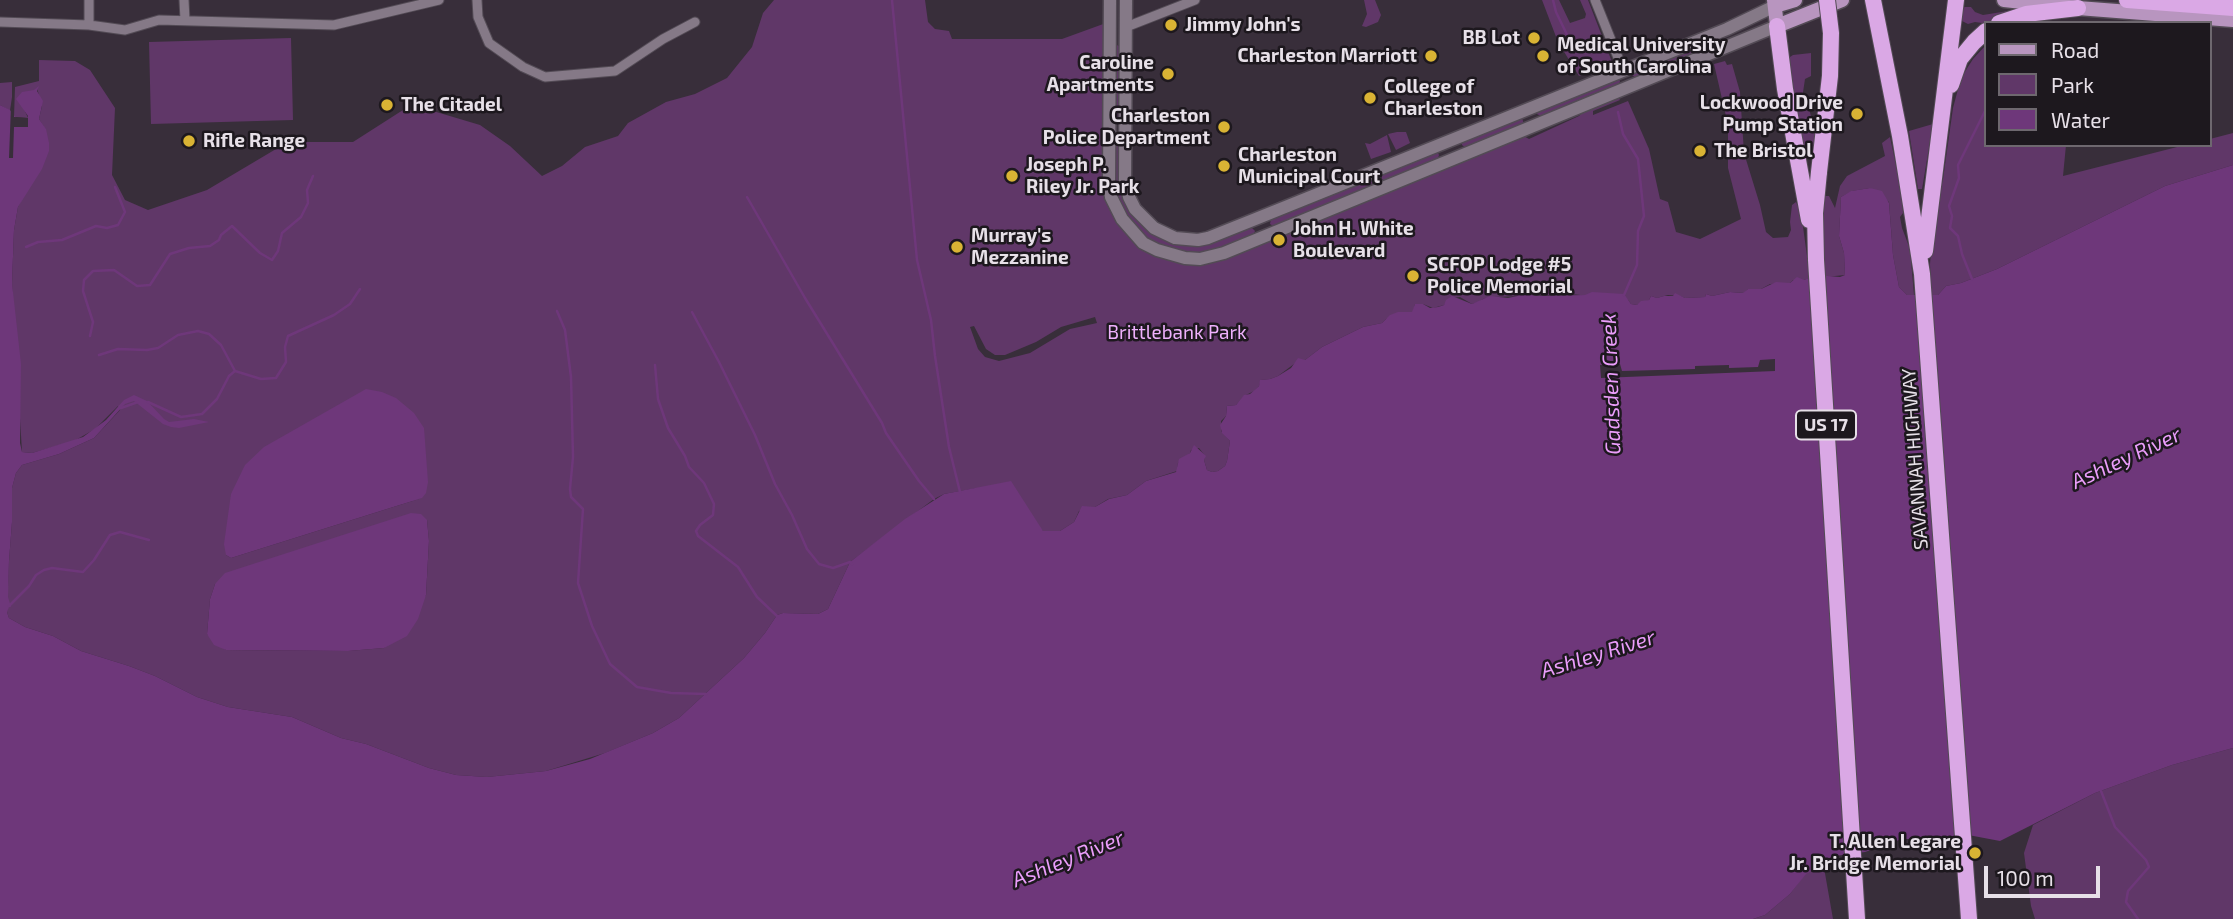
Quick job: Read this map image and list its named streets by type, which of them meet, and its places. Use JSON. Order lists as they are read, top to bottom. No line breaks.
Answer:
{"streets":{"highway":["US 17","SAVANNAH HIGHWAY"]},"water":["Gadsden Creek","Ashley River"],"parks":["Brittlebank Park"],"places":["Jimmy John's","BB Lot","Charleston Marriott","Medical University of South Carolina","Caroline Apartments","College of Charleston","The Citadel","Lockwood Drive Pump Station","Charleston Police Department","Rifle Range","The Bristol","Charleston Municipal Court","Joseph P. Riley Jr. Park","John H. White Boulevard","Murray's Mezzanine","SCFOP Lodge #5 Police Memorial","T. Allen Legare Jr. Bridge Memorial"],"legend":["Road","Park","Water"],"scale_bar":"100 m"}
